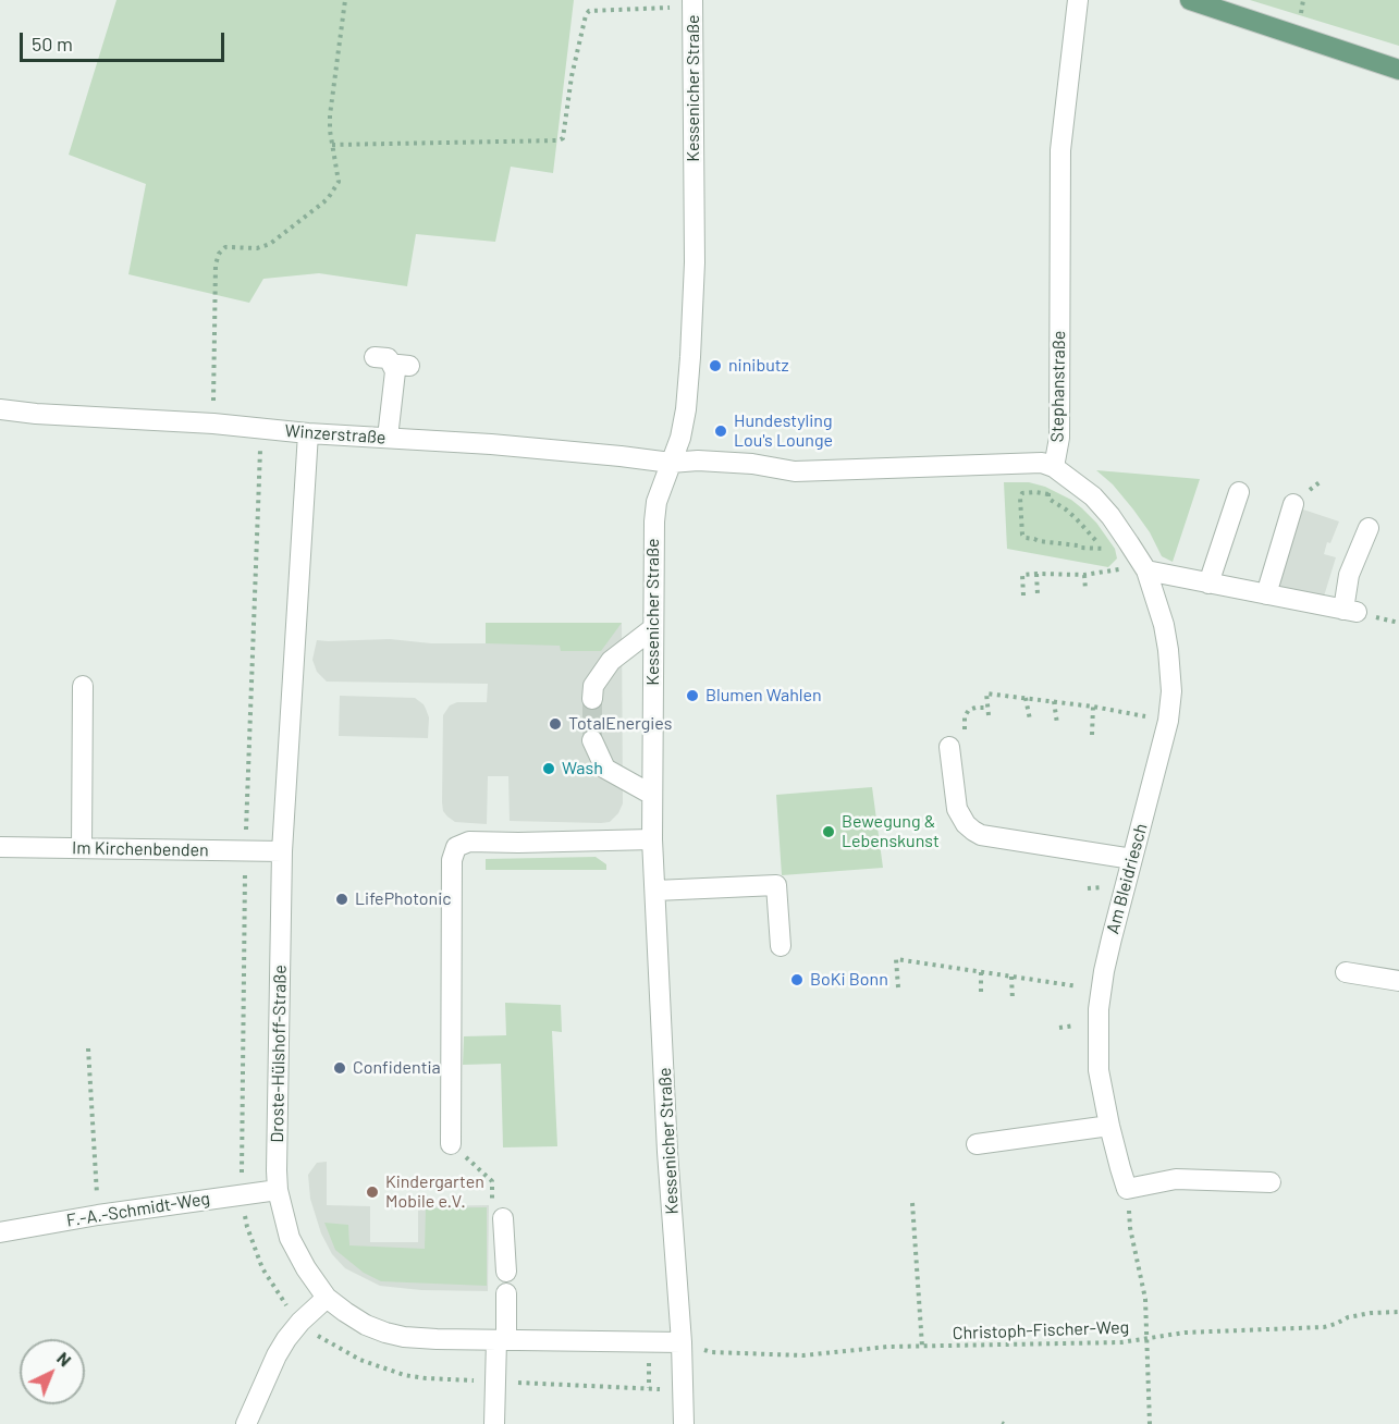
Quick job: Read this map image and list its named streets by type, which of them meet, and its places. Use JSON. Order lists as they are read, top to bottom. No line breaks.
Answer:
{"streets":{"street":["Kessenicher Straße","Stephanstraße","Winzerstraße","Im Kirchenbenden","Am Bleidriesch","Droste-Hülshoff-Straße","F.-A.-Schmidt-Weg"],"path":["Christoph-Fischer-Weg"]},"crossings":[["Kessenicher Straße","Stephanstraße"],["Kessenicher Straße","Winzerstraße"],["Kessenicher Straße","Droste-Hülshoff-Straße"],["Kessenicher Straße","Christoph-Fischer-Weg"],["Stephanstraße","Winzerstraße"],["Stephanstraße","Am Bleidriesch"],["Winzerstraße","Droste-Hülshoff-Straße"],["Im Kirchenbenden","Droste-Hülshoff-Straße"],["Droste-Hülshoff-Straße","F.-A.-Schmidt-Weg"],["Droste-Hülshoff-Straße","Christoph-Fischer-Weg"]],"places":["ninibutz","Hundestyling Lou's Lounge","Blumen Wahlen","TotalEnergies","Wash","Bewegung & Lebenskunst","LifePhotonic","BoKi Bonn","Confidentia","Kindergarten Mobile e.V."],"scale_bar":"50 m","north":"top right"}
